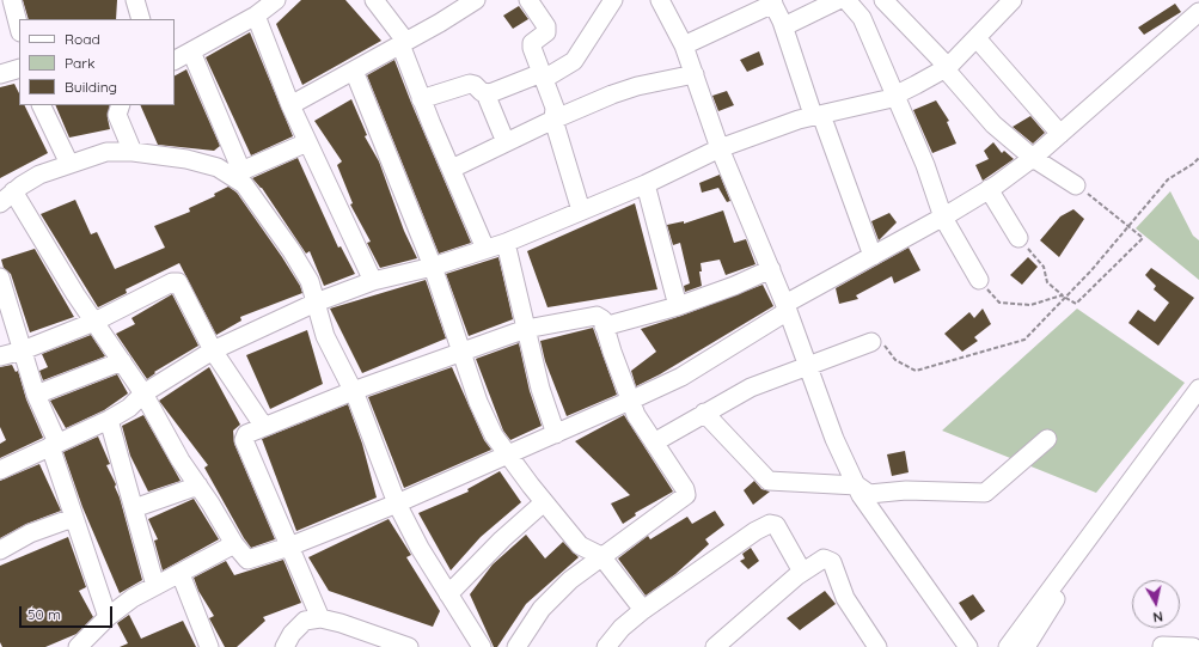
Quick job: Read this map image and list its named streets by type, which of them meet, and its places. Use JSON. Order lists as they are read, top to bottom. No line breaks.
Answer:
{"legend":["Road","Park","Building"],"scale_bar":"50 m","north":"bottom"}
